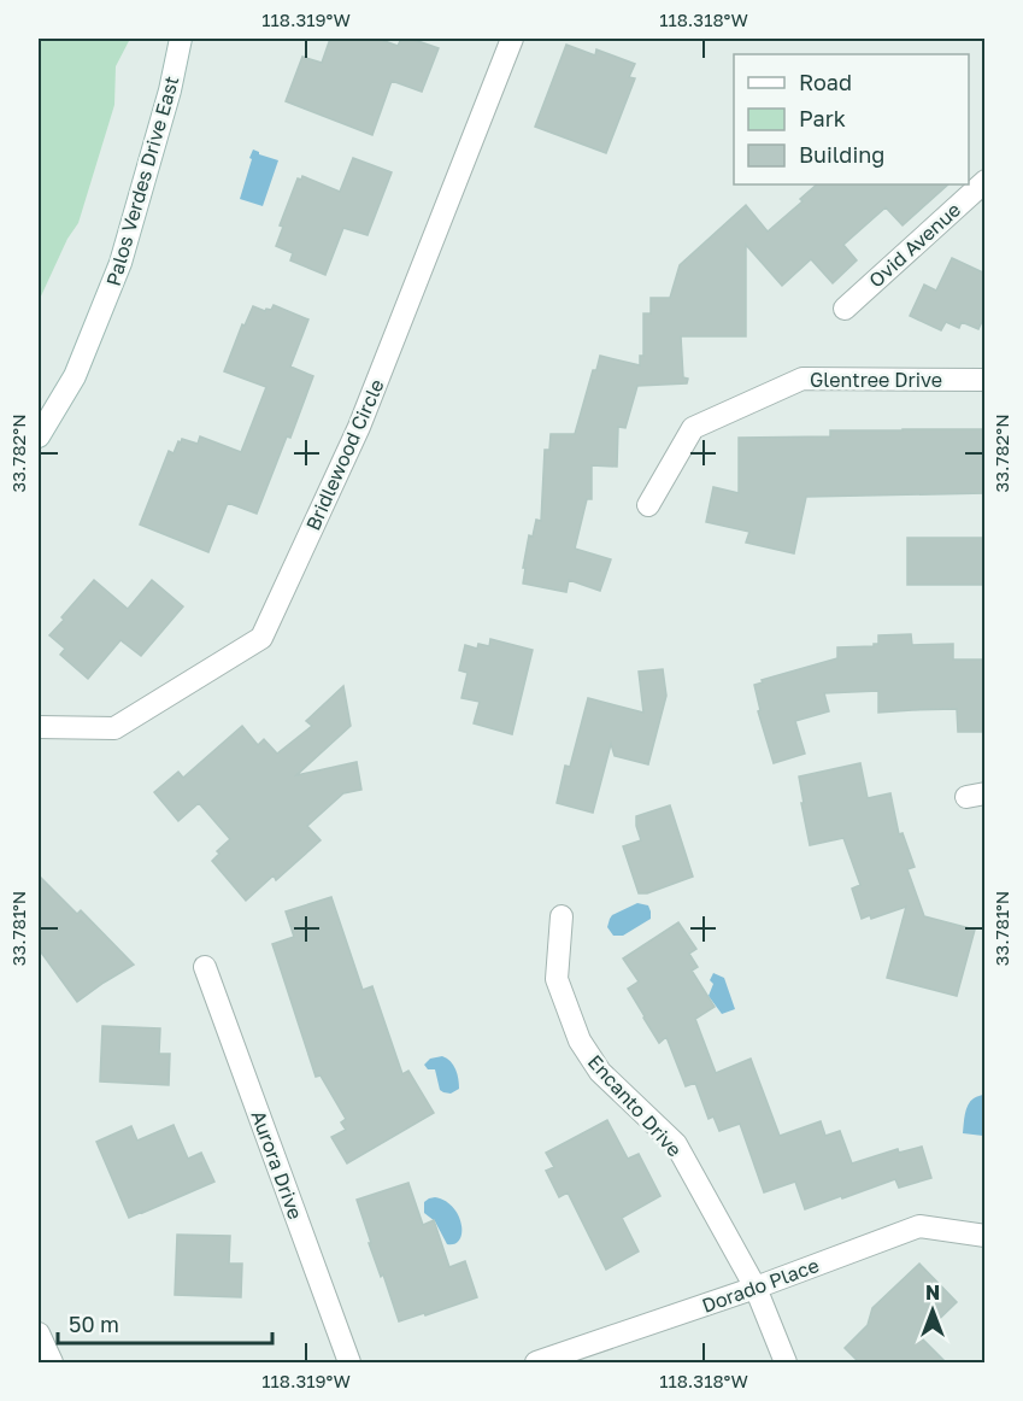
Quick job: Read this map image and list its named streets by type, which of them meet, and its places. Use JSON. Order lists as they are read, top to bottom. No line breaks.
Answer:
{"streets":{"street":["Palos Verdes Drive East","Ovid Avenue","Glentree Drive","Bridlewood Circle","Encanto Drive","Aurora Drive","Dorado Place"]},"crossings":[["Encanto Drive","Dorado Place"]],"legend":["Road","Park","Building"],"scale_bar":"50 m","north":"top","coordinates":["118.319°W","118.318°W","33.782°N","33.781°N"]}
